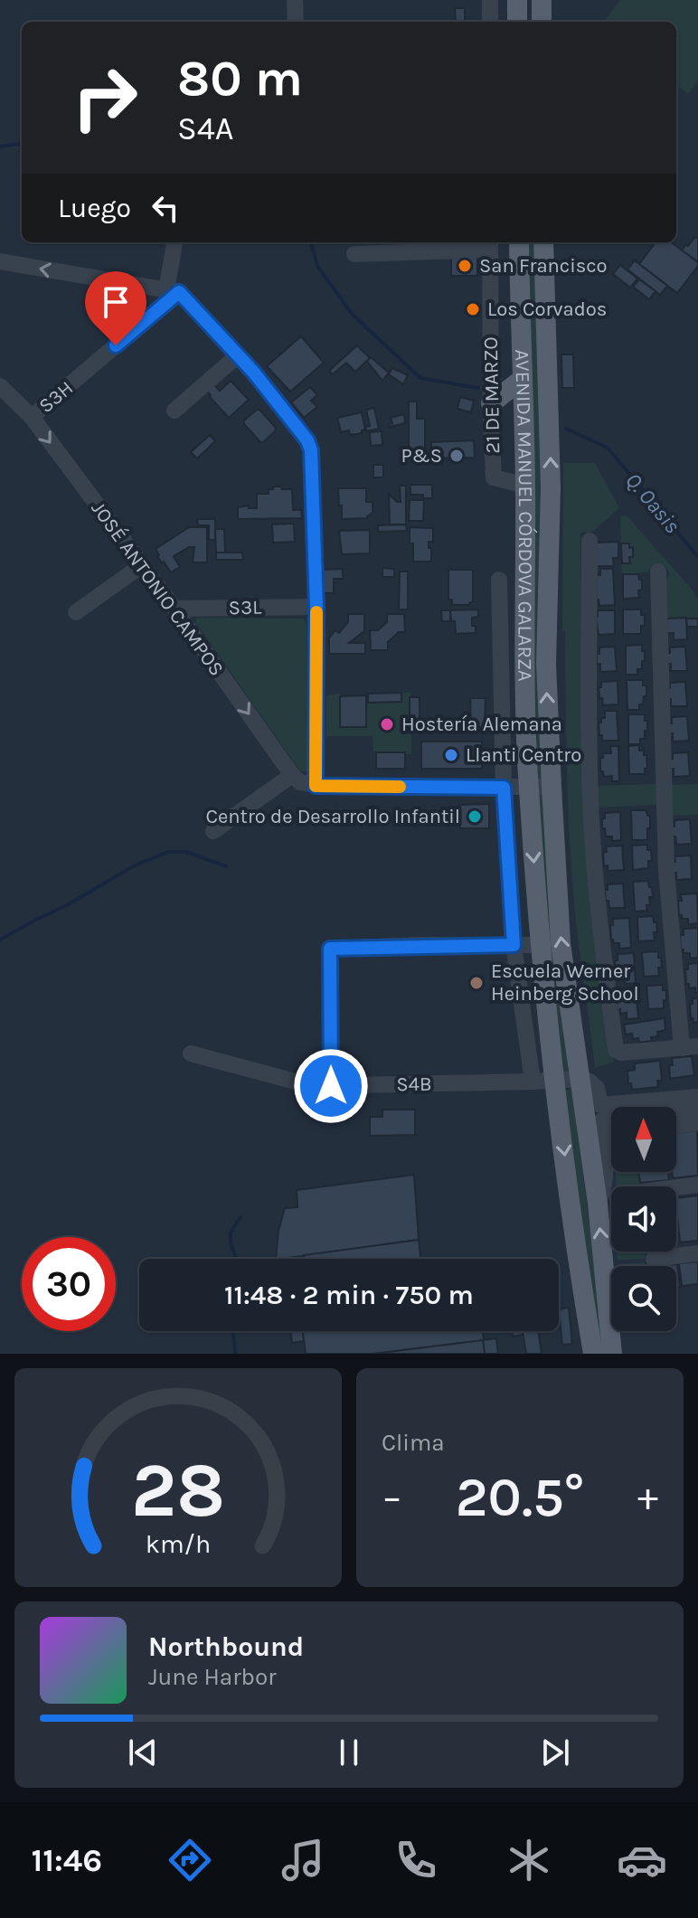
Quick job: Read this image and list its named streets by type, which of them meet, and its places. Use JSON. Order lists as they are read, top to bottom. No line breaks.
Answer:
{"streets":{"main road":["AVENIDA MANUEL CÓRDOVA GALARZA"],"street":["21 DE MARZO","S3H","JOSÉ ANTONIO CAMPOS","S3L","S4B"]},"crossings":[["21 DE MARZO","AVENIDA MANUEL CÓRDOVA GALARZA"],["S3H","JOSÉ ANTONIO CAMPOS"],["AVENIDA MANUEL CÓRDOVA GALARZA","S4B"],["JOSÉ ANTONIO CAMPOS","S3L"]],"one_way":["JOSÉ ANTONIO CAMPOS"],"water":["Q. Oasis"],"places":["San Francisco","Los Corvados","P&S","Hostería Alemana","Llanti Centro","Centro de Desarrollo Infantil","Escuela Werner Heinberg School"],"north":"top","page":{"turn":["80 m","S4A"],"then":"Luego","limit":"30","trip":"11:48 · 2 min · 750 m","tile":"Clima","heat":["−","20.5°","+"],"song":["Northbound","June Harbor"],"tabs":"11:46","gauge":["28","km/h"]}}
